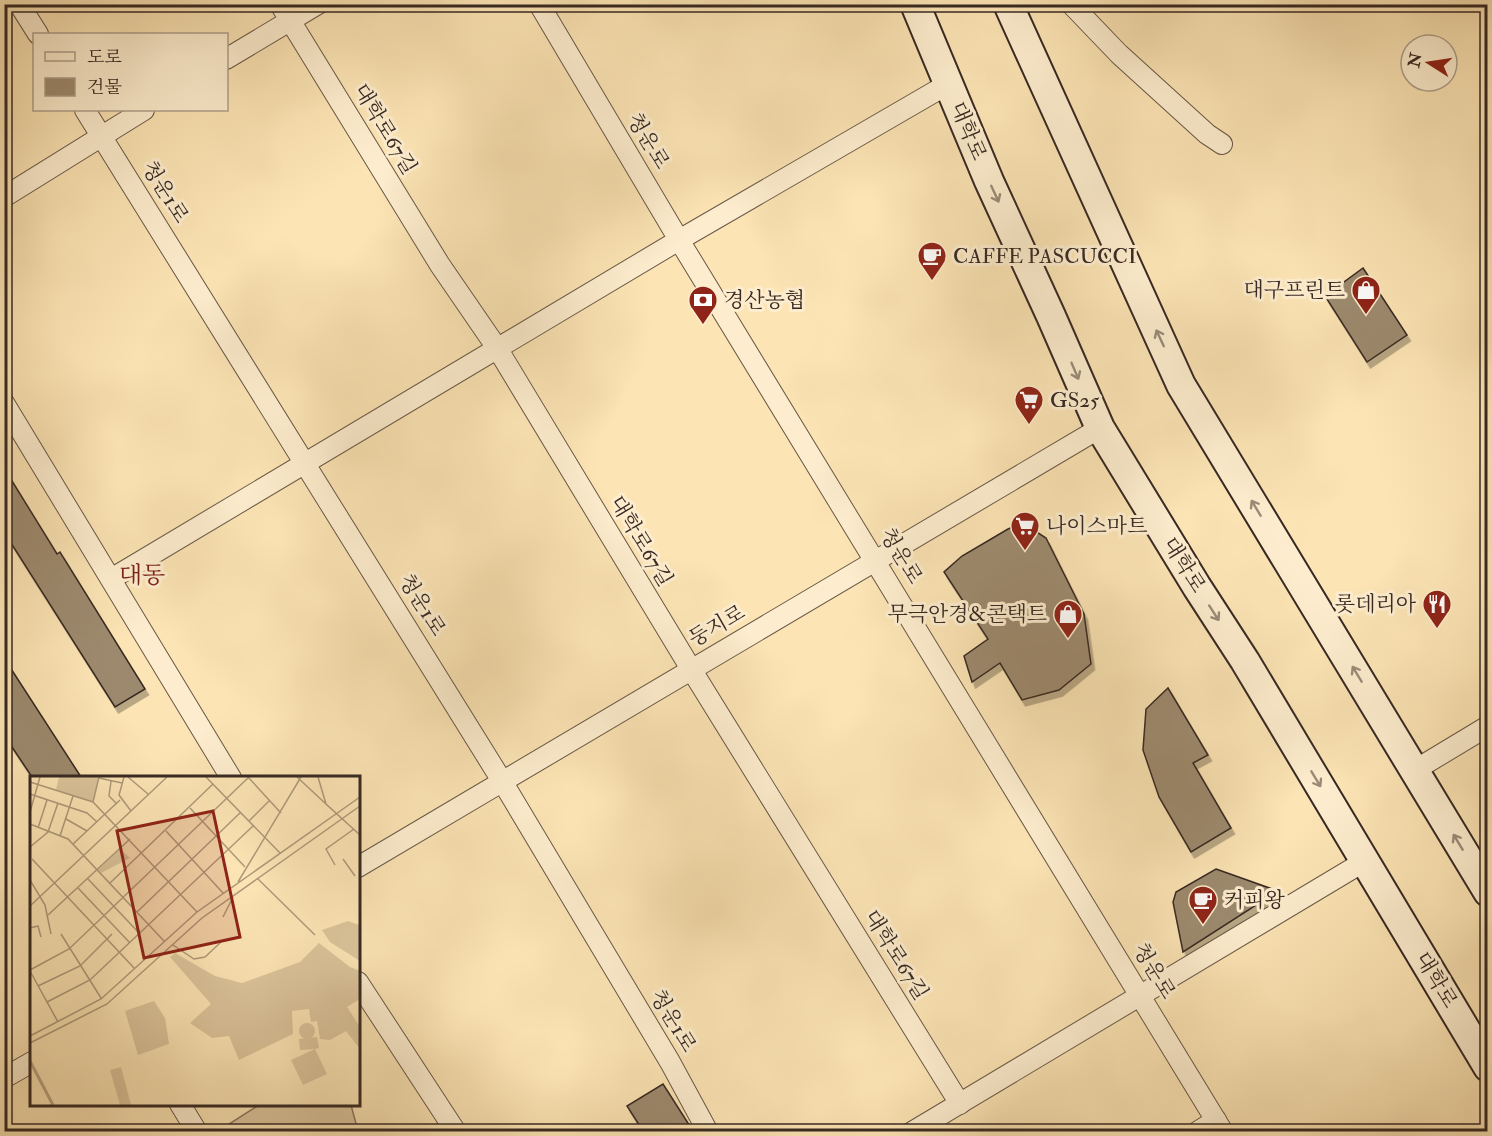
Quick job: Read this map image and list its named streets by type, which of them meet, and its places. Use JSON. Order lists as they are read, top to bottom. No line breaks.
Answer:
{"streets":{"main road":["대학로"],"street":["대학로67길","청운로","청운1로","둥지로"]},"crossings":[["대학로67길","둥지로"],["대학로","둥지로"],["청운로","둥지로"],["청운1로","둥지로"]],"districts":["대동"],"places":{"cafe":["CAFFE PASCUCCI","커피왕"],"shop":["대구프린트","무극안경&콘택트"],"bank":["경산농협"],"supermarket":["GS25","나이스마트"],"restaurant":["롯데리아"]},"legend":["도로","건물"],"north":"left"}
